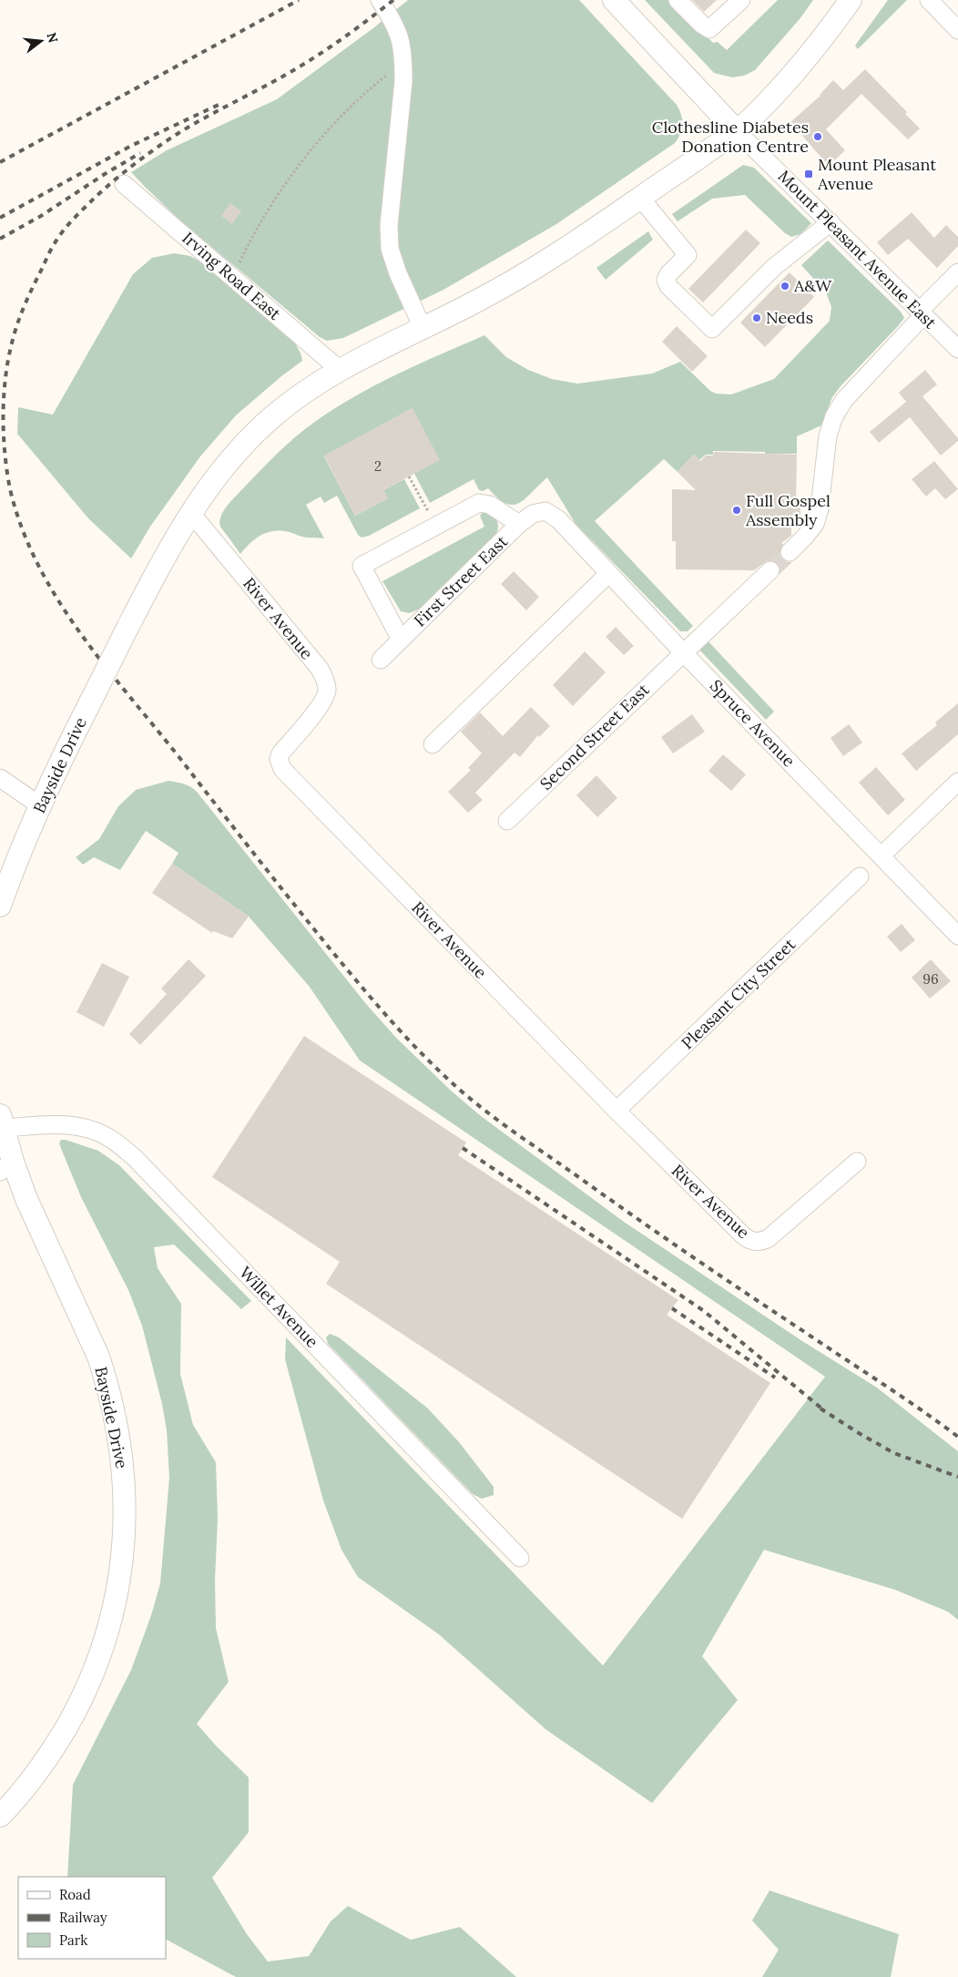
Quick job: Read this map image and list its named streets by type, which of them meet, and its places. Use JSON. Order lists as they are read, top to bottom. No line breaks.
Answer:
{"streets":{"main road":["Bayside Drive"],"street":["Mount Pleasant Avenue East","Irving Road East","First Street East","River Avenue","Spruce Avenue","Second Street East","Pleasant City Street","Willet Avenue"]},"crossings":[["Mount Pleasant Avenue East","Bayside Drive"],["Irving Road East","Bayside Drive"],["First Street East","Spruce Avenue"],["River Avenue","Bayside Drive"],["River Avenue","Pleasant City Street"],["Spruce Avenue","Second Street East"],["Bayside Drive","Willet Avenue"]],"places":{"other":["Clothesline Diabetes Donation Centre","A&W","Needs","Full Gospel Assembly"],"transit":["Mount Pleasant Avenue"]},"house_numbers":["2","96"],"legend":["Road","Railway","Park"],"north":"right"}
